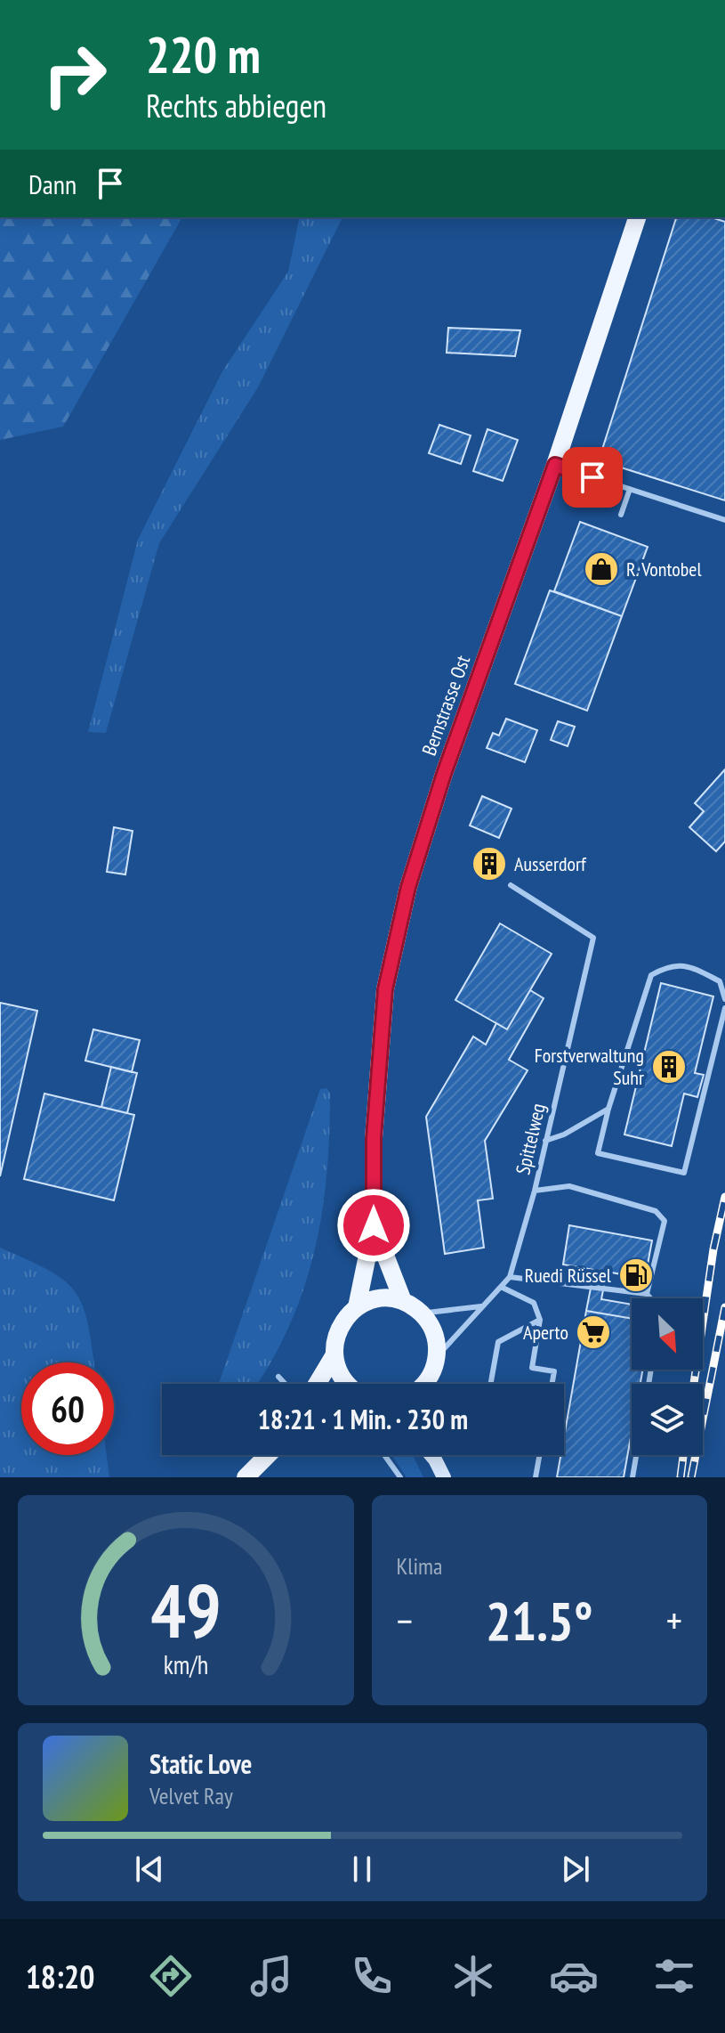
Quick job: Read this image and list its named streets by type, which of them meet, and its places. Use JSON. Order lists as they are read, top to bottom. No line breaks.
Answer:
{"streets":{"main road":["Bernstrasse Ost"],"lane":["Spittelweg"]},"places":{"shop":["R. Vontobel"],"building":["Ausserdorf","Forstverwaltung Suhr"],"fuel station":["Ruedi Rüssel"],"supermarket":["Aperto"]},"north":"bottom right","page":{"turn":["220 m","Rechts abbiegen"],"then":"Dann","limit":"60","trip":"18:21 · 1 Min. · 230 m","tile":"Klima","heat":["−","21.5°","+"],"song":["Static Love","Velvet Ray"],"tabs":"18:20","gauge":["49","km/h"]}}
